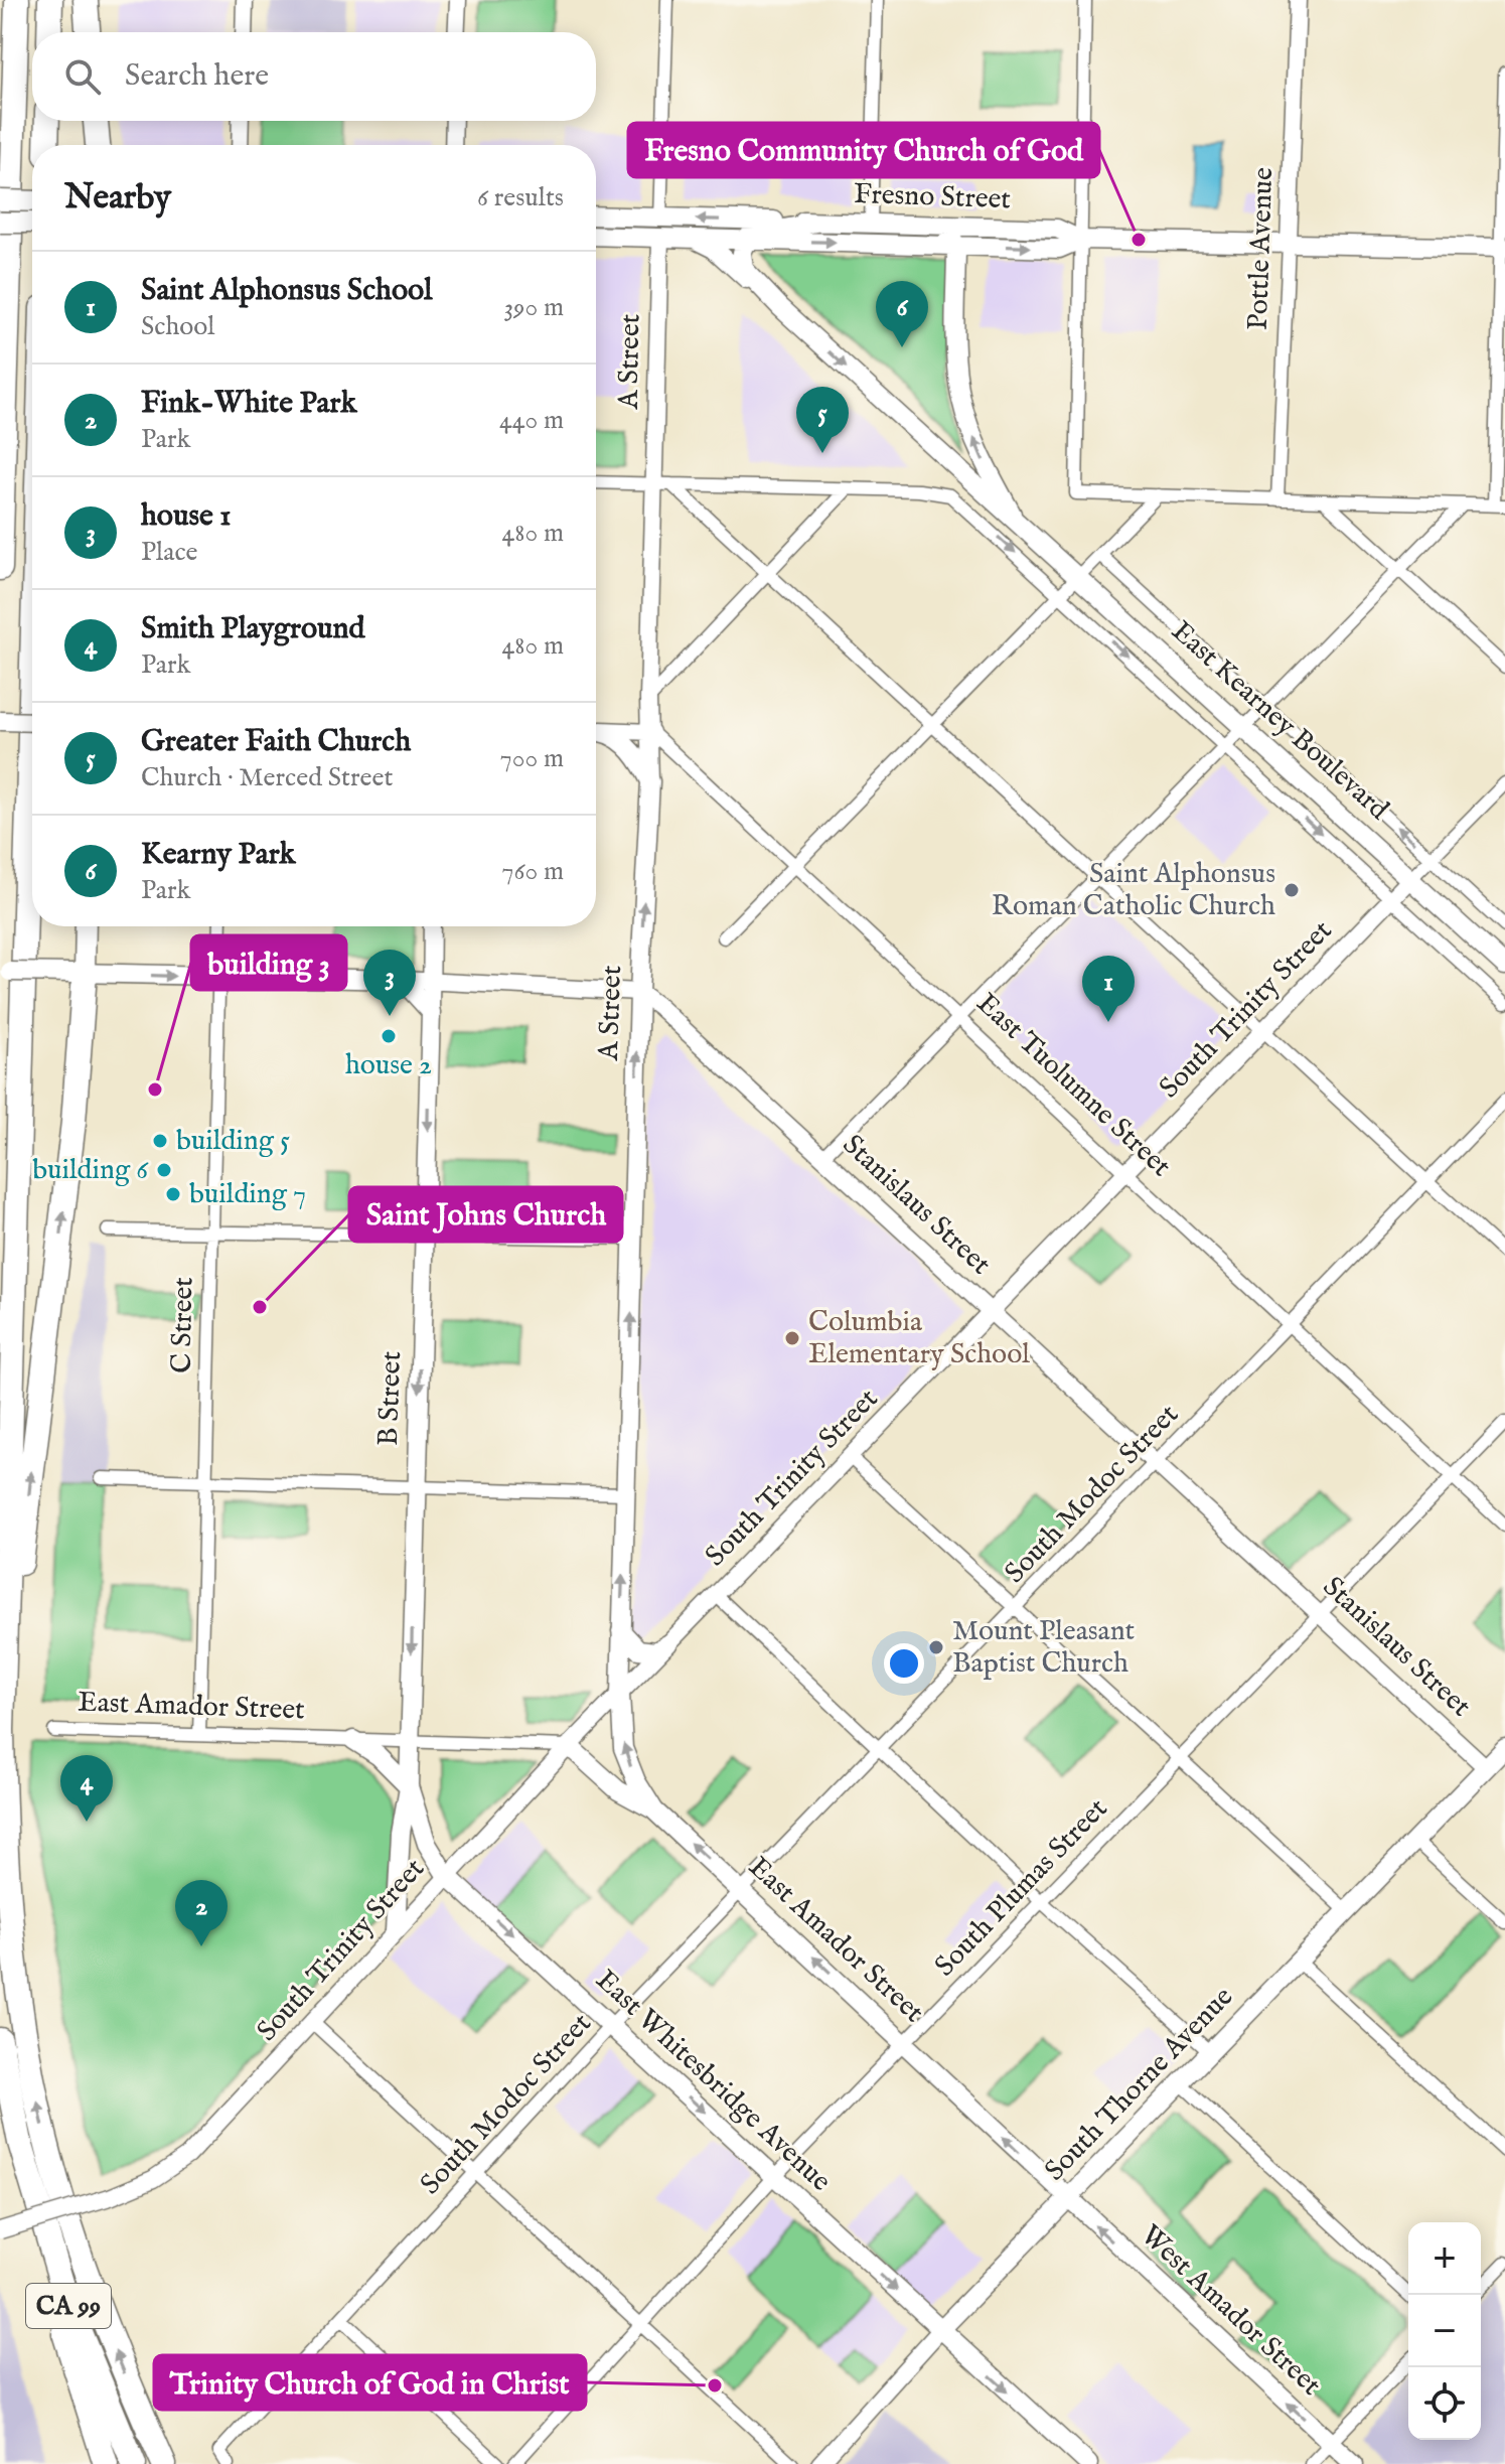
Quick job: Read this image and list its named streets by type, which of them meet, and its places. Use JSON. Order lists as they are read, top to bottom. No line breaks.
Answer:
{"streets":{"highway":["CA 99"],"main road":["Fresno Street","A Street","East Kearney Boulevard","B Street","East Amador Street","East Whitesbridge Avenue","South Thorne Avenue","West Amador Street"],"street":["Pottle Avenue","South Trinity Street","East Tuolumne Street","Stanislaus Street","C Street","South Modoc Street","South Plumas Street"]},"crossings":[["Fresno Street","Pottle Avenue"],["Fresno Street","A Street"],["Fresno Street","East Kearney Boulevard"],["A Street","East Kearney Boulevard"],["A Street","South Trinity Street"],["A Street","East Tuolumne Street"],["A Street","Stanislaus Street"],["A Street","East Amador Street"],["East Kearney Boulevard","South Trinity Street"],["South Trinity Street","East Tuolumne Street"],["South Trinity Street","Stanislaus Street"],["South Trinity Street","B Street"],["South Trinity Street","East Amador Street"],["South Trinity Street","East Whitesbridge Avenue"],["East Tuolumne Street","South Modoc Street"],["East Tuolumne Street","South Plumas Street"],["Stanislaus Street","South Modoc Street"],["Stanislaus Street","South Plumas Street"],["Stanislaus Street","South Thorne Avenue"],["C Street","East Amador Street"],["B Street","East Amador Street"],["B Street","East Whitesbridge Avenue"],["South Modoc Street","East Amador Street"],["South Modoc Street","East Whitesbridge Avenue"],["East Amador Street","South Plumas Street"],["East Amador Street","South Thorne Avenue"],["East Amador Street","West Amador Street"],["South Plumas Street","East Whitesbridge Avenue"],["East Whitesbridge Avenue","South Thorne Avenue"],["South Thorne Avenue","West Amador Street"]],"one_way":["A Street","B Street","East Amador Street","East Whitesbridge Avenue","West Amador Street"],"places":["Fresno Community Church of God","Saint Alphonsus Roman Catholic Church","house 2","building 3","building 5","building 6","building 7","Saint Johns Church","Columbia Elementary School","Mount Pleasant Baptist Church","Trinity Church of God in Christ"],"page":{"search":"Search here","heading":["Nearby","6 results"],"list":[{"mark":"1","name":"Saint Alphonsus School","note":"School","value":"390 m"},{"mark":"2","name":"Fink-White Park","note":"Park","value":"440 m"},{"mark":"3","name":"house 1","note":"Place","value":"480 m"},{"mark":"4","name":"Smith Playground","note":"Park","value":"480 m"},{"mark":"5","name":"Greater Faith Church","note":"Church · Merced Street","value":"700 m"},{"mark":"6","name":"Kearny Park","note":"Park","value":"760 m"}],"pins":["6","5","3","1","4","2"],"map_buttons":["+","−"]}}
